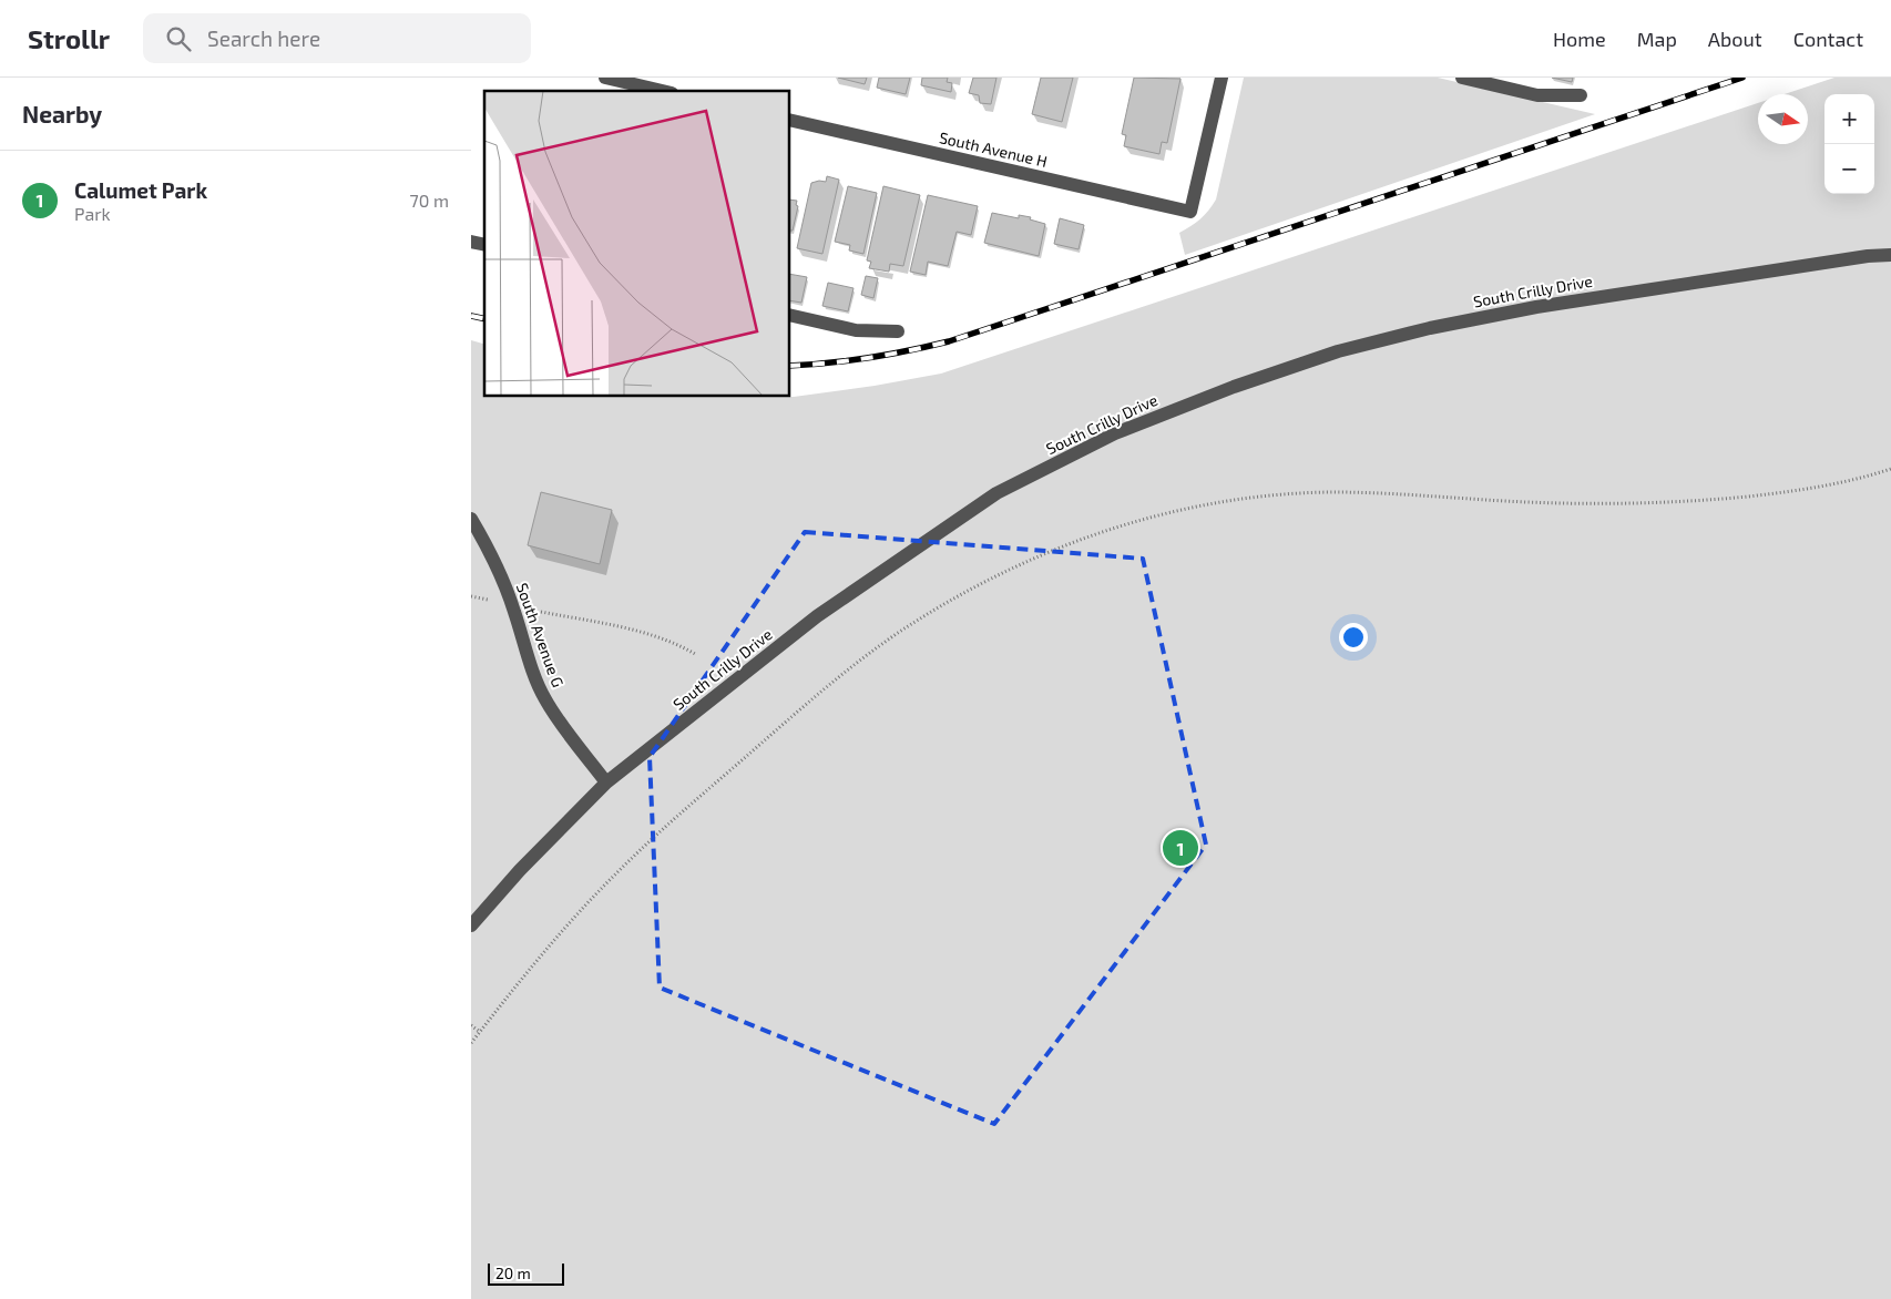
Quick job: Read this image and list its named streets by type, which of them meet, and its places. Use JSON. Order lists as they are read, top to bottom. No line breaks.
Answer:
{"streets":{"street":["South Avenue H","South Crilly Drive","South Avenue G"]},"crossings":[["South Crilly Drive","South Avenue G"]],"scale_bar":"20 m","north":"right","page":{"header":"Strollr","search":"Search here","nav":["Home","Map","About","Contact"],"heading":"Nearby","map_buttons":["+","−"],"list":[{"mark":"1","name":"Calumet Park","note":"Park","value":"70 m"}],"pins":"1","scale":"20 m"}}
